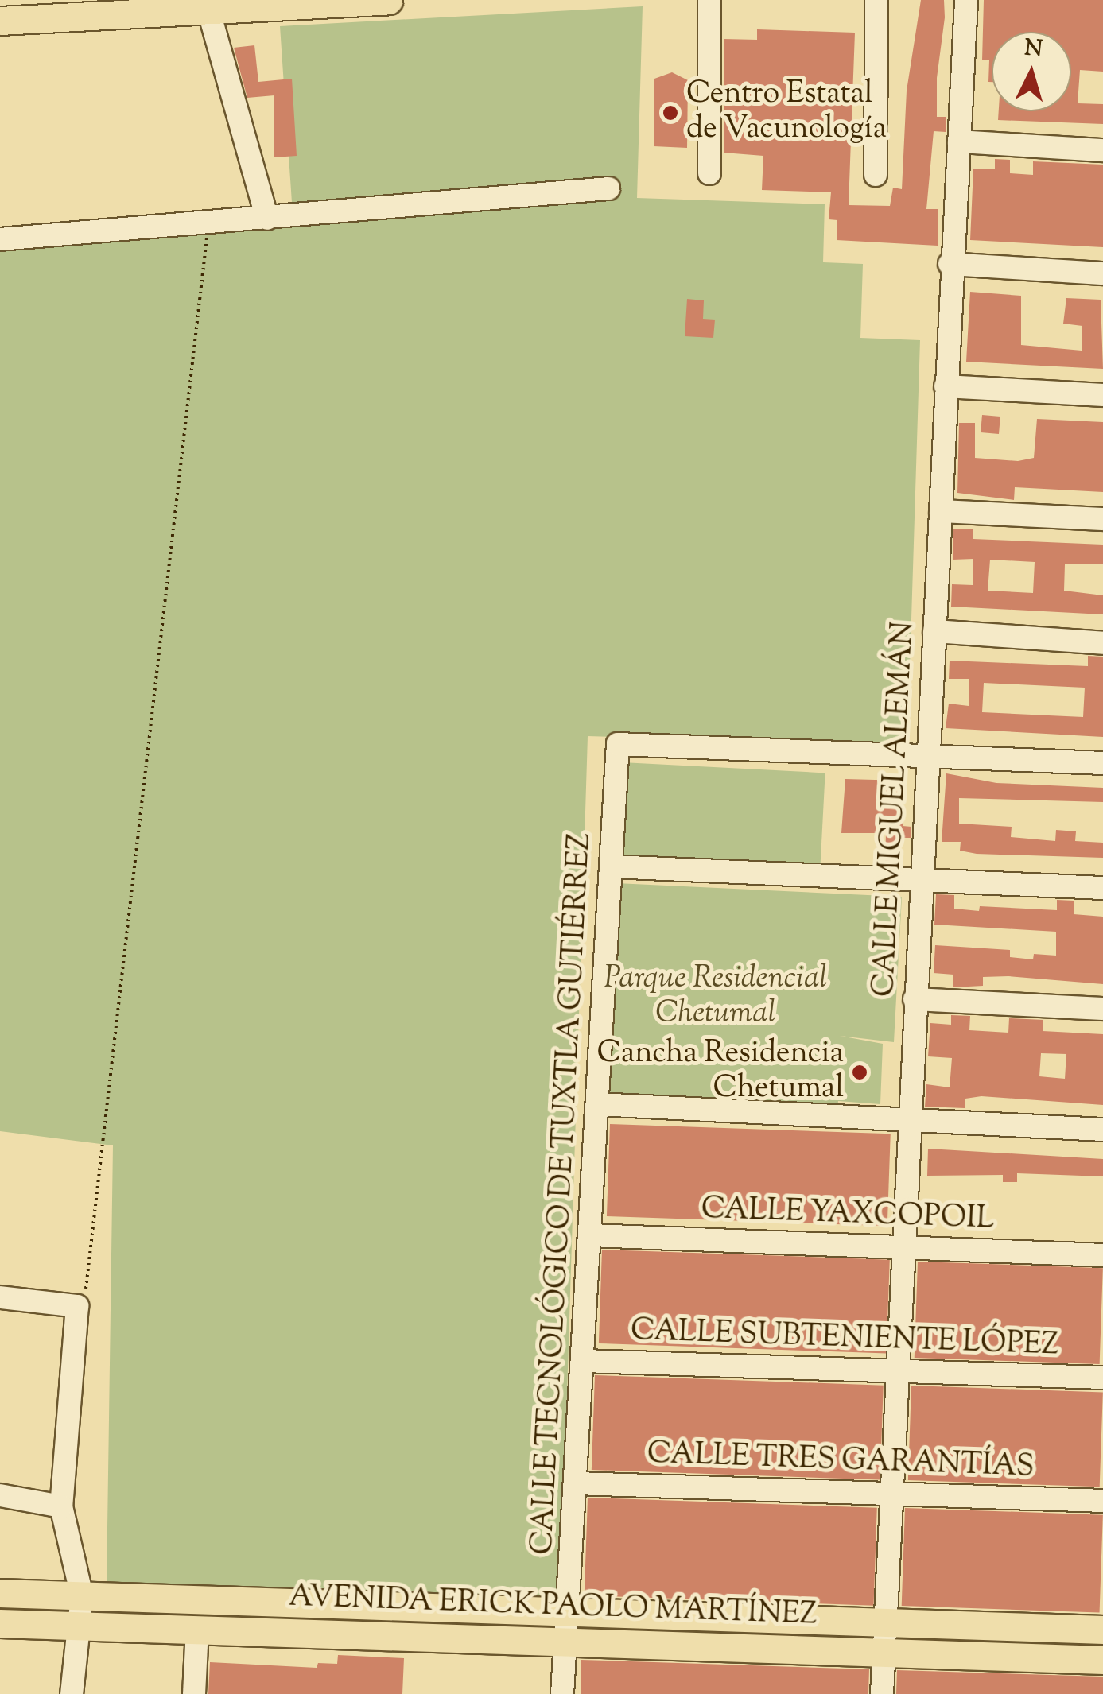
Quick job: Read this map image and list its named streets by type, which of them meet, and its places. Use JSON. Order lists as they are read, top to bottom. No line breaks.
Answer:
{"streets":{"main road":["AVENIDA ERICK PAOLO MARTÍNEZ"],"street":["CALLE MIGUEL ALEMÁN","CALLE TECNOLÓGICO DE TUXTLA GUTIÉRREZ","CALLE YAXCOPOIL","CALLE SUBTENIENTE LÓPEZ","CALLE TRES GARANTÍAS"]},"crossings":[["CALLE MIGUEL ALEMÁN","CALLE TECNOLÓGICO DE TUXTLA GUTIÉRREZ"],["CALLE MIGUEL ALEMÁN","CALLE YAXCOPOIL"],["CALLE MIGUEL ALEMÁN","CALLE SUBTENIENTE LÓPEZ"],["CALLE MIGUEL ALEMÁN","CALLE TRES GARANTÍAS"],["CALLE MIGUEL ALEMÁN","AVENIDA ERICK PAOLO MARTÍNEZ"],["CALLE TECNOLÓGICO DE TUXTLA GUTIÉRREZ","CALLE YAXCOPOIL"],["CALLE TECNOLÓGICO DE TUXTLA GUTIÉRREZ","CALLE SUBTENIENTE LÓPEZ"],["CALLE TECNOLÓGICO DE TUXTLA GUTIÉRREZ","CALLE TRES GARANTÍAS"],["CALLE TECNOLÓGICO DE TUXTLA GUTIÉRREZ","AVENIDA ERICK PAOLO MARTÍNEZ"]],"parks":["Parque Residencial Chetumal"],"places":["Centro Estatal de Vacunología","Cancha Residencia Chetumal"],"north":"top"}
